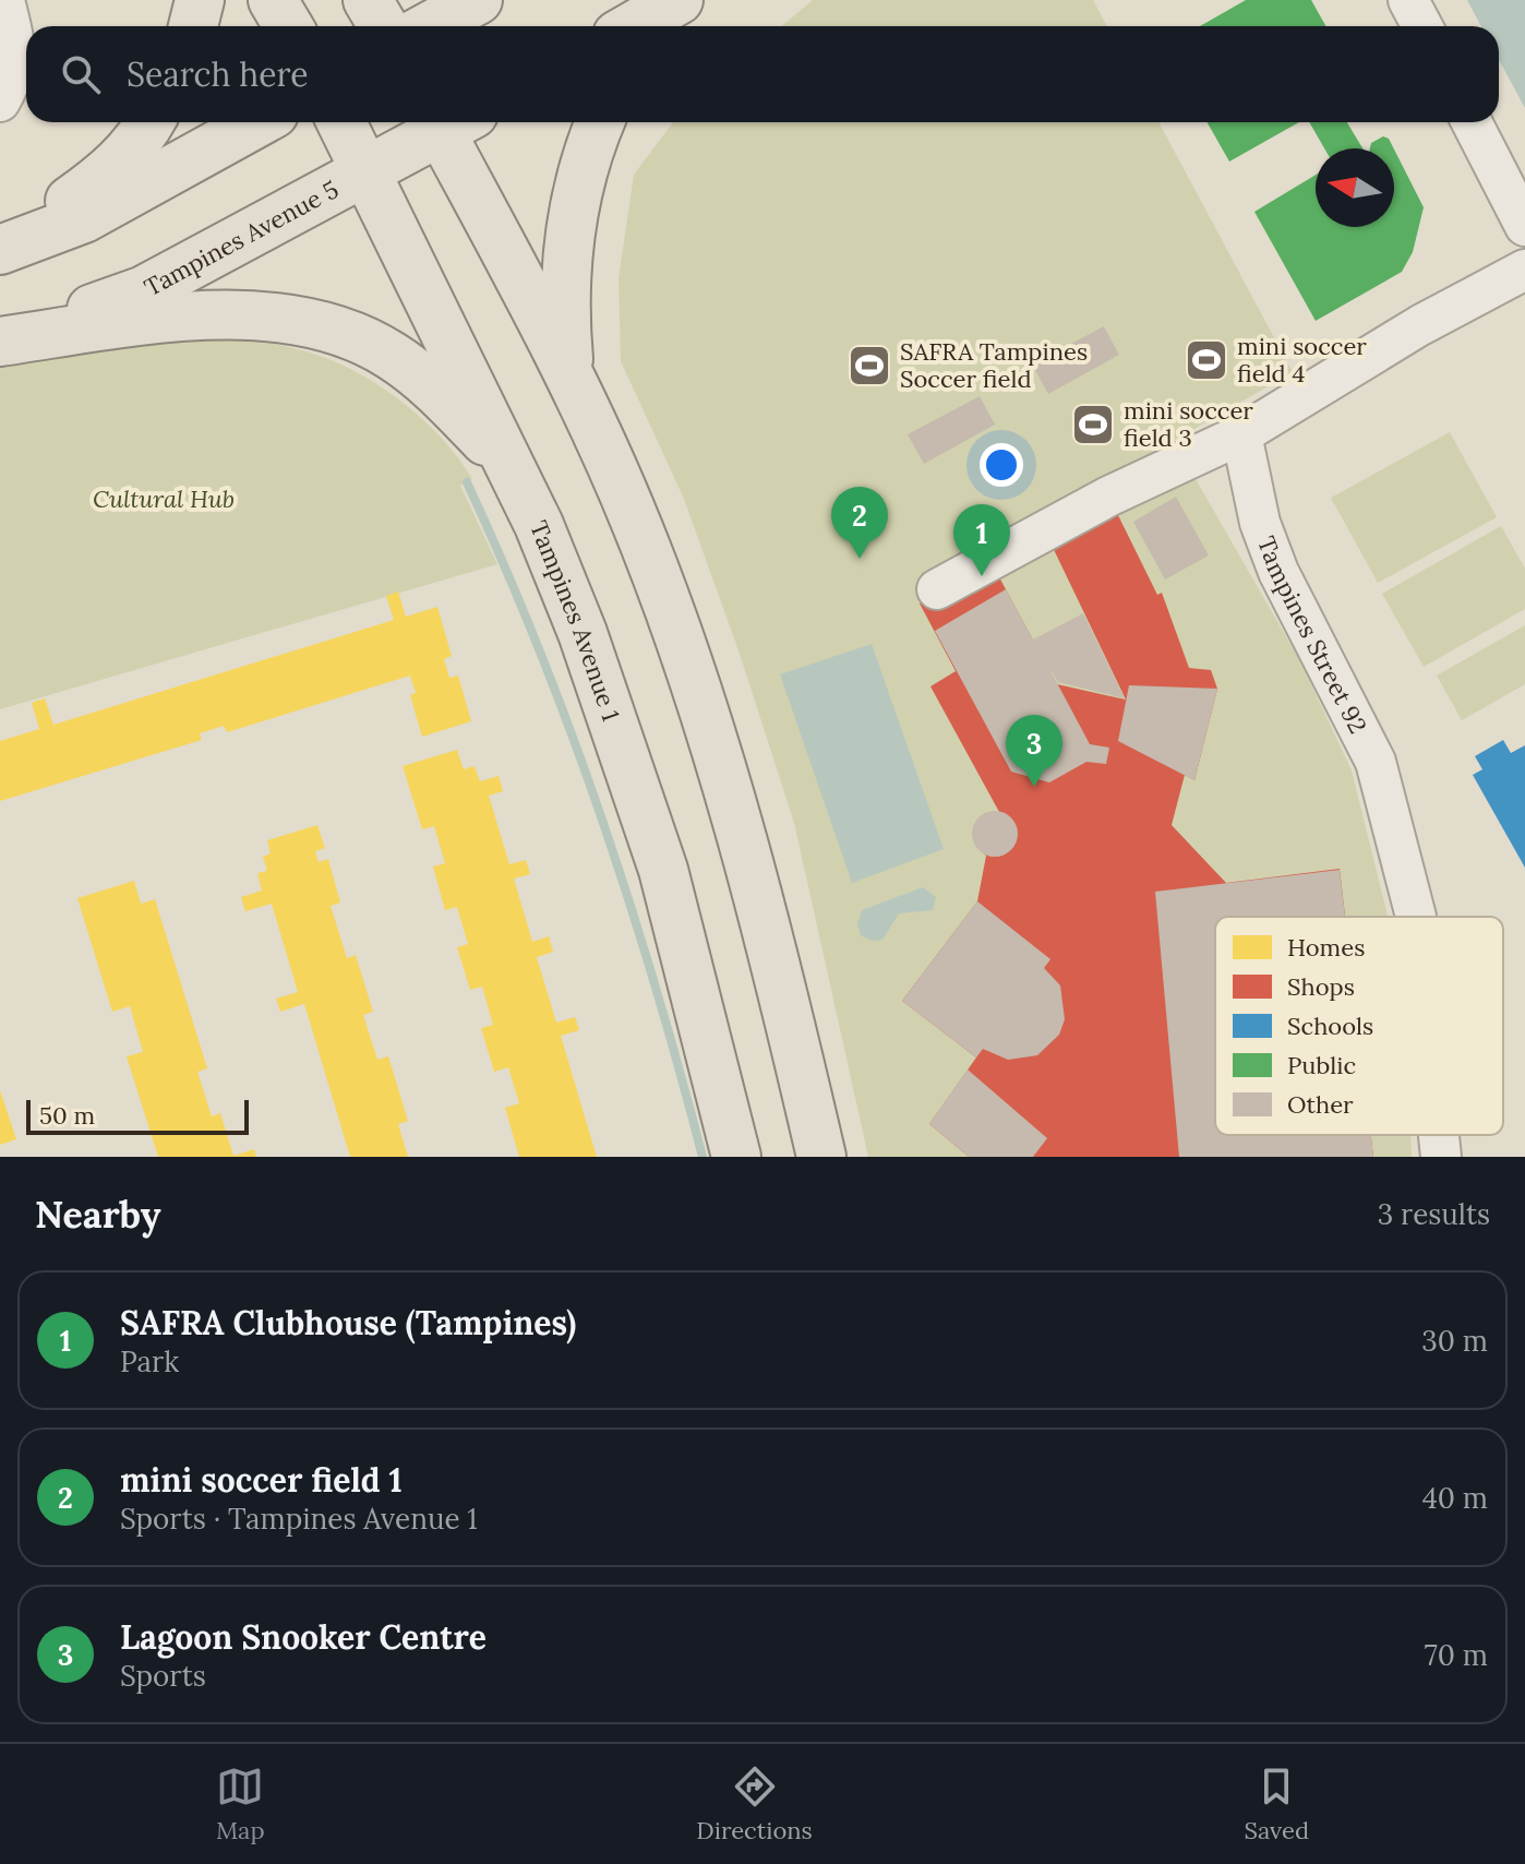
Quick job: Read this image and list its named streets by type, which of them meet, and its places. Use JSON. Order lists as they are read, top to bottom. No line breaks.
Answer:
{"streets":{"main road":["Tampines Avenue 5","Tampines Avenue 1"],"street":["Tampines Street 92"]},"crossings":[["Tampines Avenue 5","Tampines Avenue 1"]],"parks":["Cultural Hub"],"places":{"sports":["mini soccer field 4","SAFRA Tampines Soccer field","mini soccer field 3"]},"legend":["Homes","Shops","Schools","Public","Other"],"scale_bar":"50 m","north":"left","page":{"search":"Search here","pins":["2","1","3"],"scale":"50 m","heading":["Nearby","3 results"],"list":[{"mark":"1","name":"SAFRA Clubhouse (Tampines)","note":"Park","value":"30 m"},{"mark":"2","name":"mini soccer field 1","note":"Sports · Tampines Avenue 1","value":"40 m"},{"mark":"3","name":"Lagoon Snooker Centre","note":"Sports","value":"70 m"}],"nav":["Map","Directions","Saved"]}}
